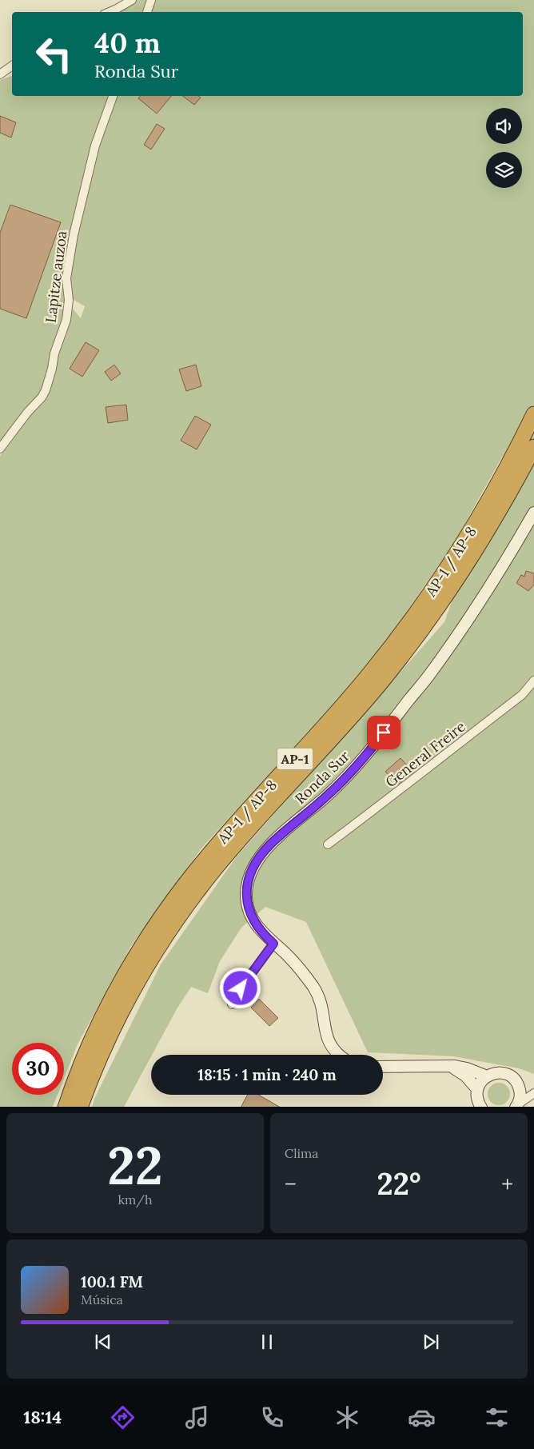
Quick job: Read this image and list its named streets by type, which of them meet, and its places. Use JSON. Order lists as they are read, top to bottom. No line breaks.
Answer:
{"streets":{"highway":["AP-1 / AP-8","AP-1"],"main road":["Ronda Sur"],"street":["Lapitze auzoa","General Freire"]},"page":{"turn":["40 m","Ronda Sur"],"limit":"30","trip":"18:15 · 1 min · 240 m","tile":[["22","km/h"],"Clima"],"heat":["−","22°","+"],"song":["100.1 FM","Música"],"tabs":"18:14"}}
